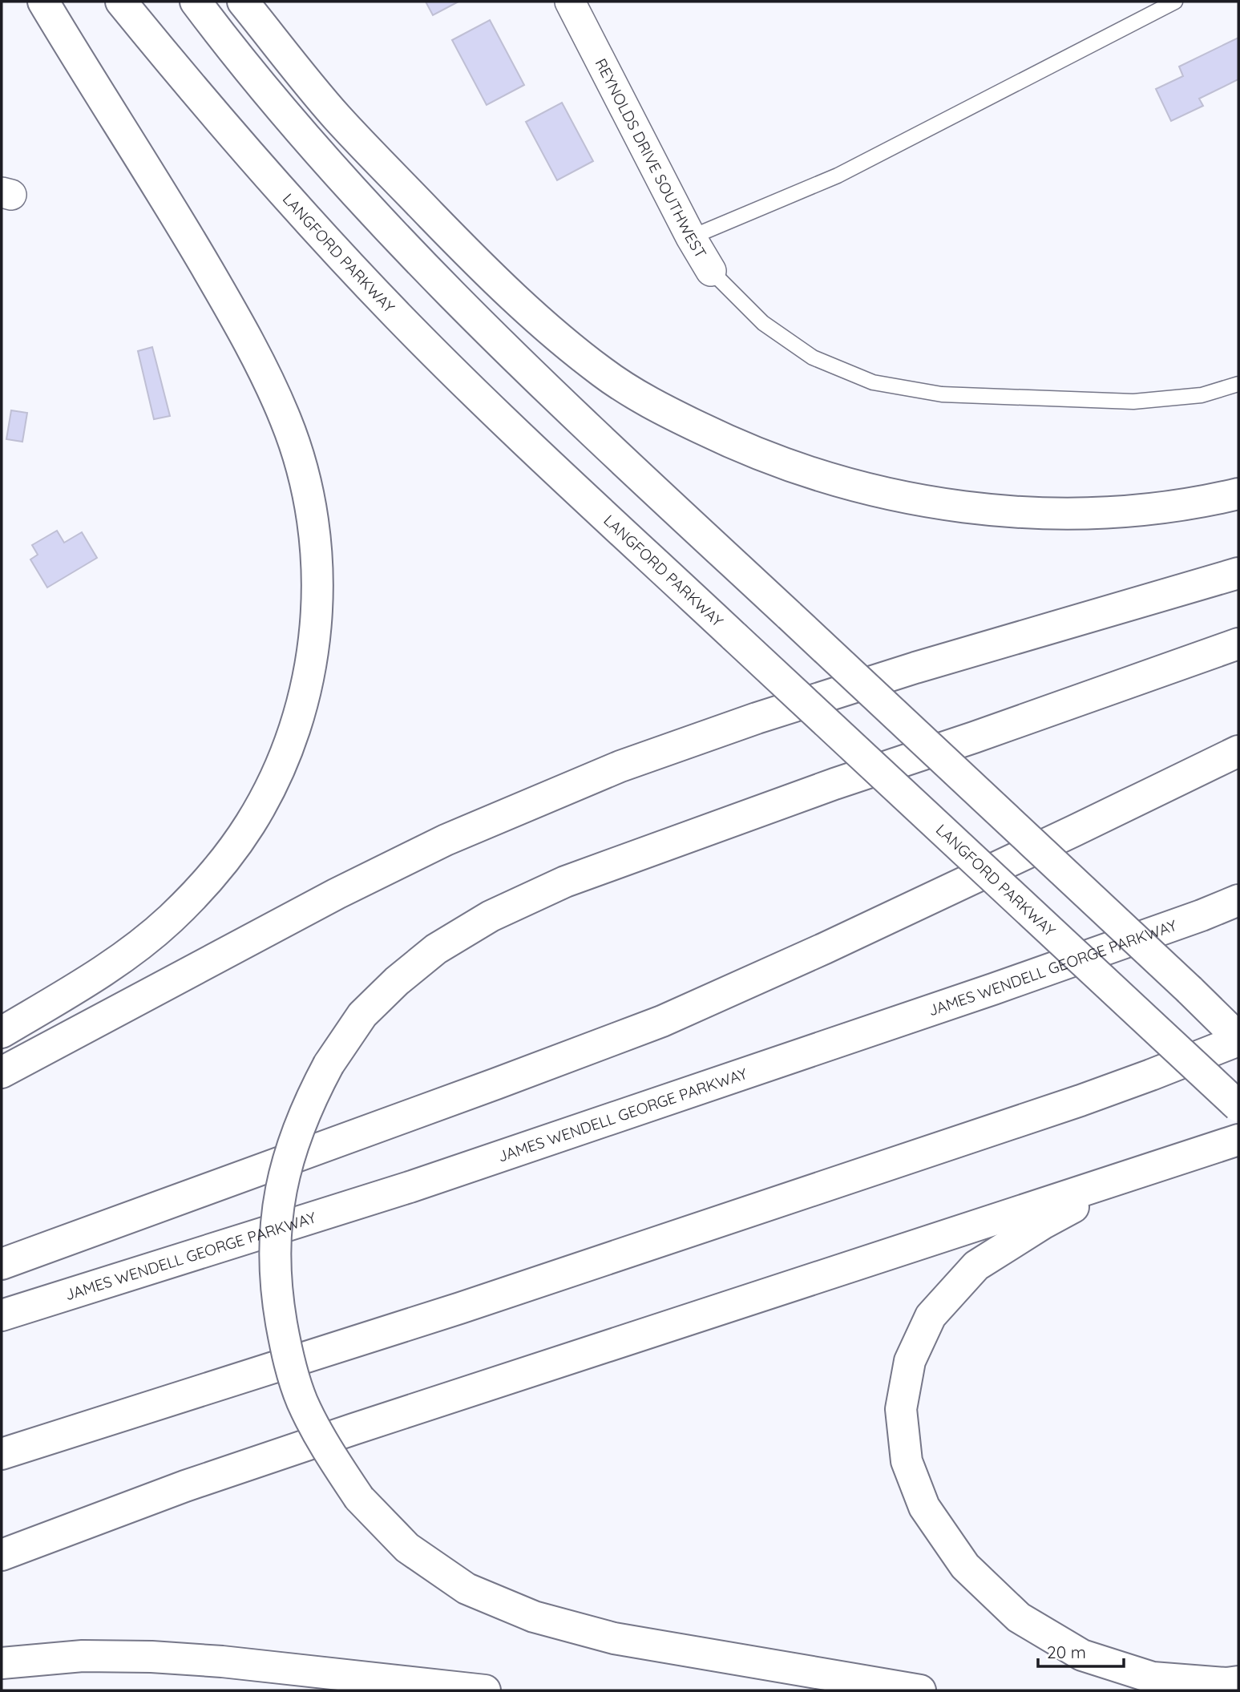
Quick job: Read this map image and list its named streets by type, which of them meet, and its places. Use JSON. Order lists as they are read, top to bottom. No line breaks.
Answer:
{"streets":{"highway":["LANGFORD PARKWAY","JAMES WENDELL GEORGE PARKWAY"],"street":["REYNOLDS DRIVE SOUTHWEST"]},"scale_bar":"20 m"}
